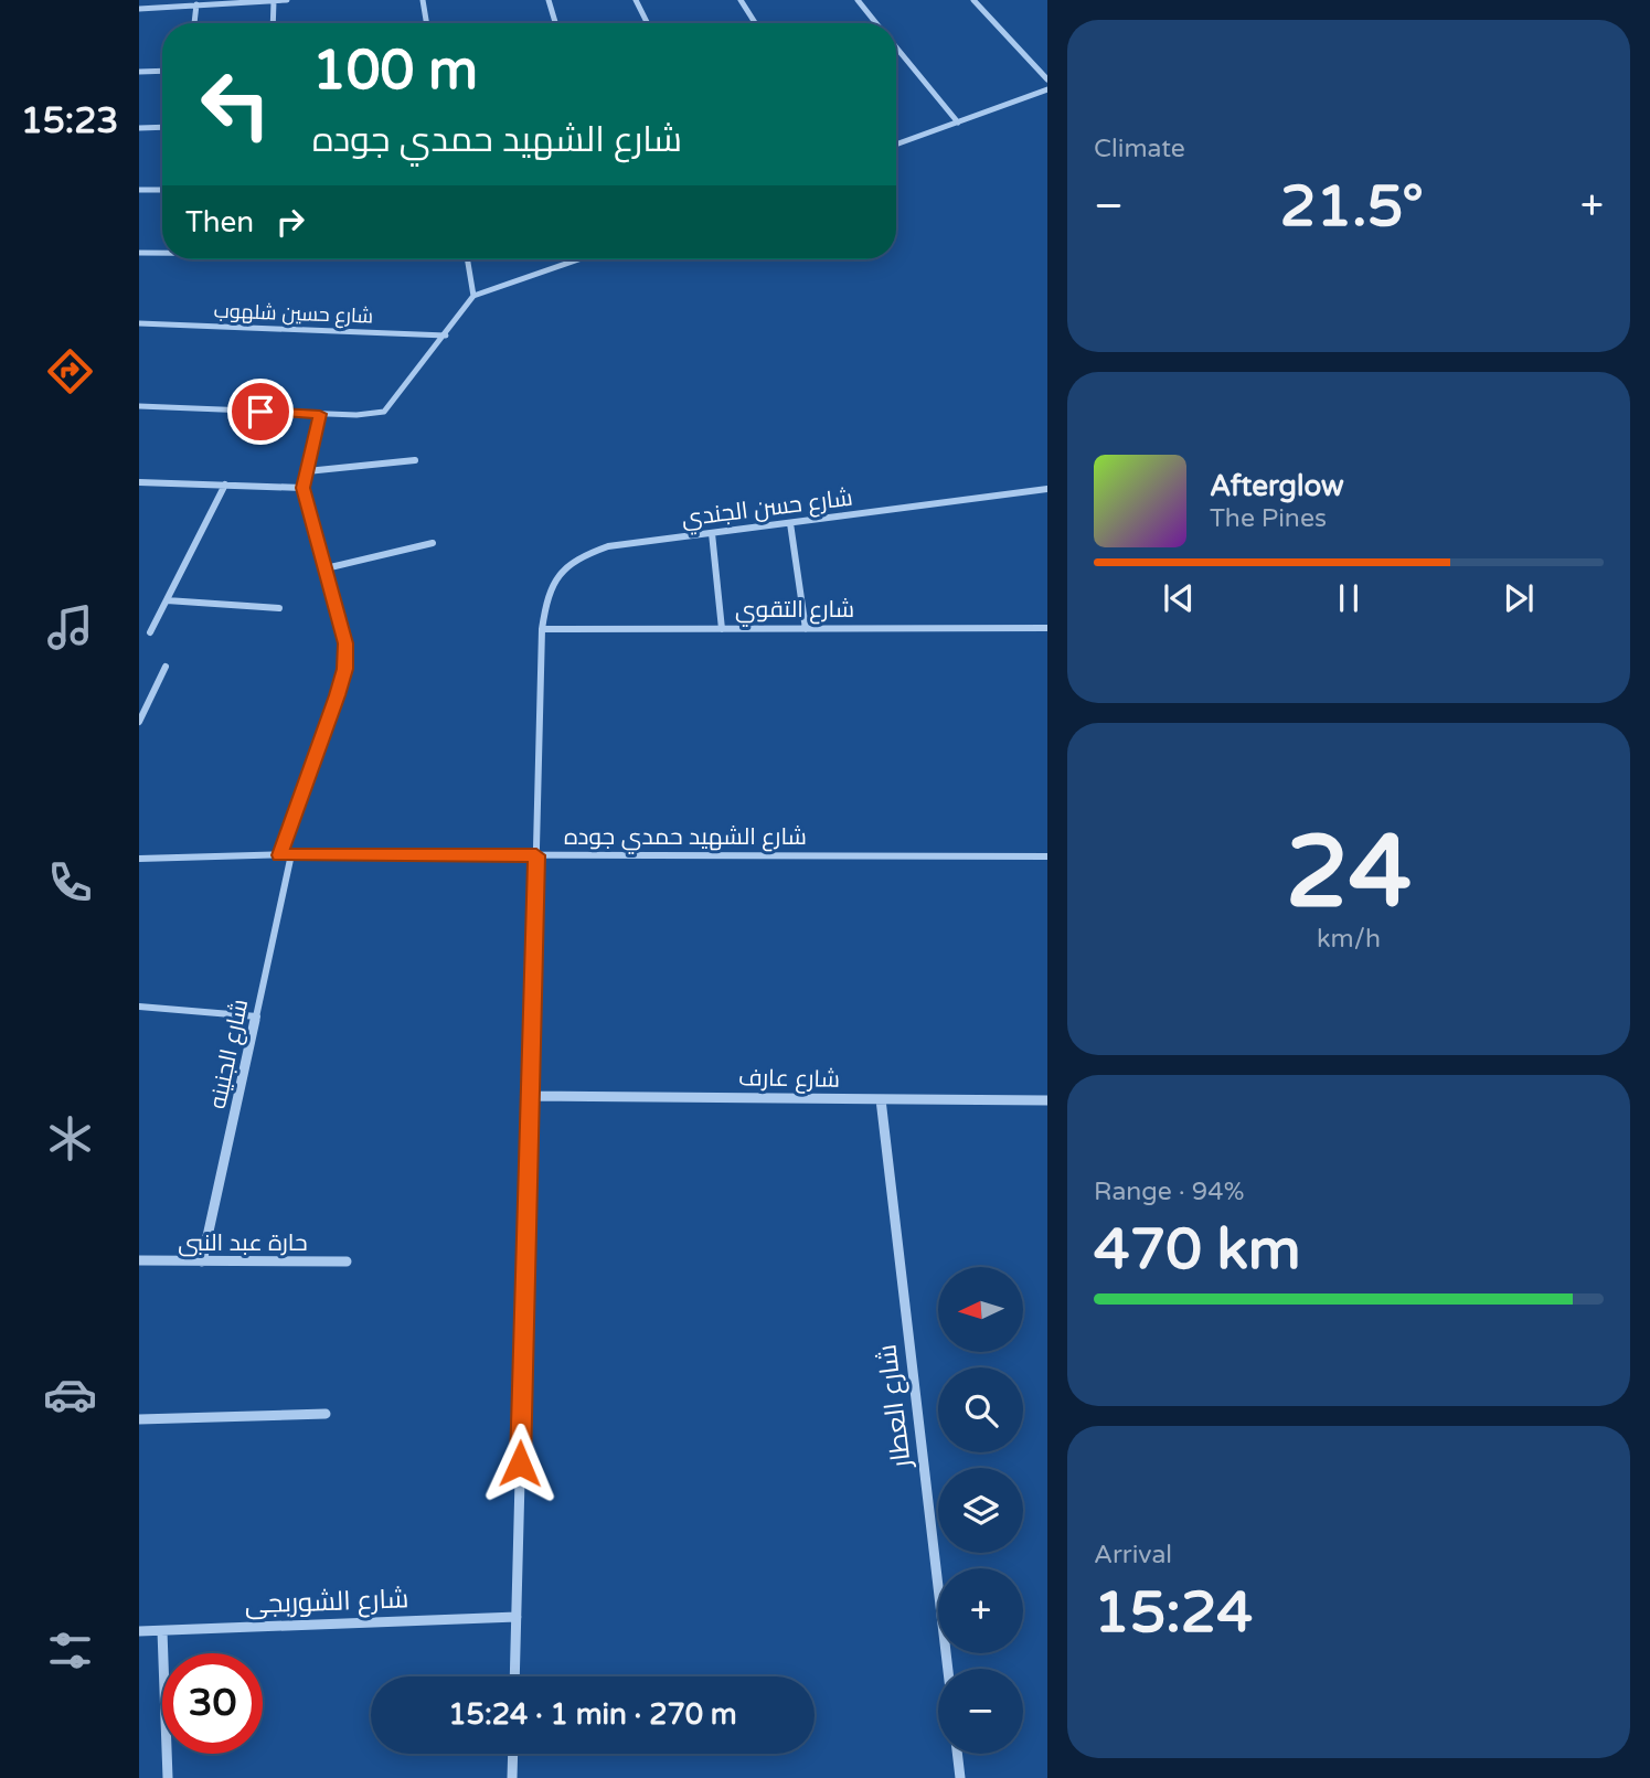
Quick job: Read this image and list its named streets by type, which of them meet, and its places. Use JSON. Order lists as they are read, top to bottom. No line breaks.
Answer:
{"streets":{"street":["شارع حسين شلهوب","شارع حسن الجندي","شارع التقوي","شارع الشهيد حمدي جوده","شارع الجنينه","شارع عارف","حارة عبد النبى","شارع العطار","شارع الشوربجى"]},"crossings":[["شارع حسن الجندي","شارع التقوي"],["شارع حسن الجندي","شارع الشهيد حمدي جوده"],["شارع حسن الجندي","شارع عارف"],["شارع حسن الجندي","شارع الشوربجى"],["شارع الشهيد حمدي جوده","شارع الجنينه"],["شارع الجنينه","حارة عبد النبى"],["شارع عارف","شارع العطار"]],"north":"left","page":{"tabs":"15:23","tile":["Climate",["24","km/h"],["Range · 94%","470 km"],["Arrival","15:24"]],"turn":["100 m","شارع الشهيد حمدي جوده"],"heat":["−","21.5°","+"],"then":"Then","song":["Afterglow","The Pines"],"map_buttons":["+","−"],"limit":"30","trip":"15:24 · 1 min · 270 m"}}
